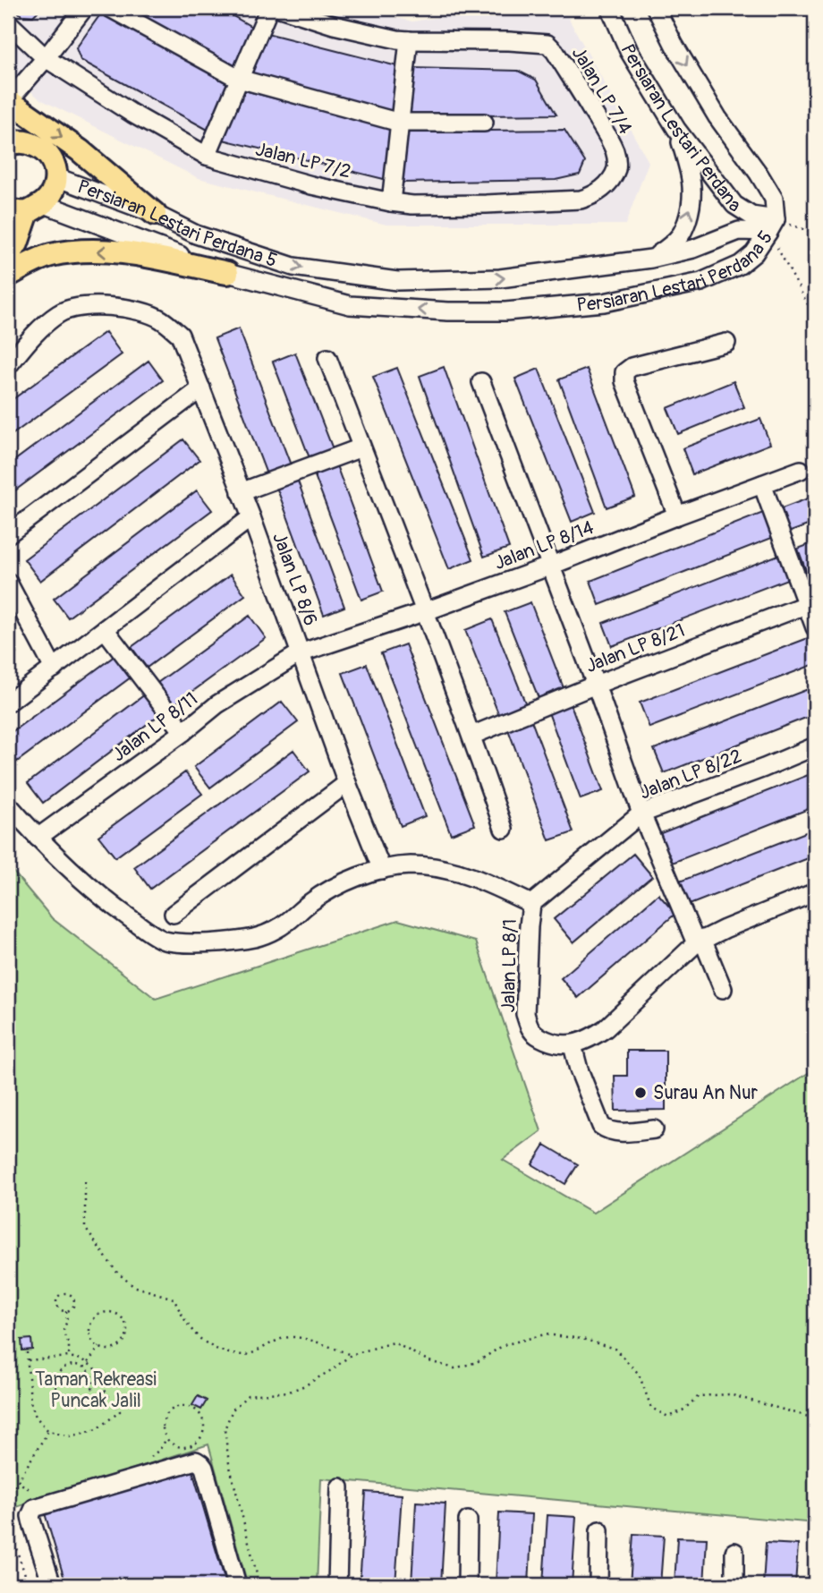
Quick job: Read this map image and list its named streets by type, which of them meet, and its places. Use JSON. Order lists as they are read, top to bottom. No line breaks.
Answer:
{"streets":{"main road":["Persiaran Lestari Perdana 5"],"street":["Jalan LP 7/4","Persiaran Lestari Perdana","Jalan LP 7/2","Jalan LP 8/14","Jalan LP 8/6","Jalan LP 8/21","Jalan LP 8/11","Jalan LP 8/22","Jalan LP 8/1"]},"crossings":[["Jalan LP 7/4","Jalan LP 7/2"],["Persiaran Lestari Perdana","Persiaran Lestari Perdana 5"],["Jalan LP 8/14","Jalan LP 8/6"],["Jalan LP 8/14","Jalan LP 8/11"],["Jalan LP 8/6","Jalan LP 8/11"],["Jalan LP 8/6","Jalan LP 8/1"],["Jalan LP 8/11","Jalan LP 8/1"],["Jalan LP 8/22","Jalan LP 8/1"]],"parks":["Taman Rekreasi Puncak Jalil"],"places":["Surau An Nur"]}
